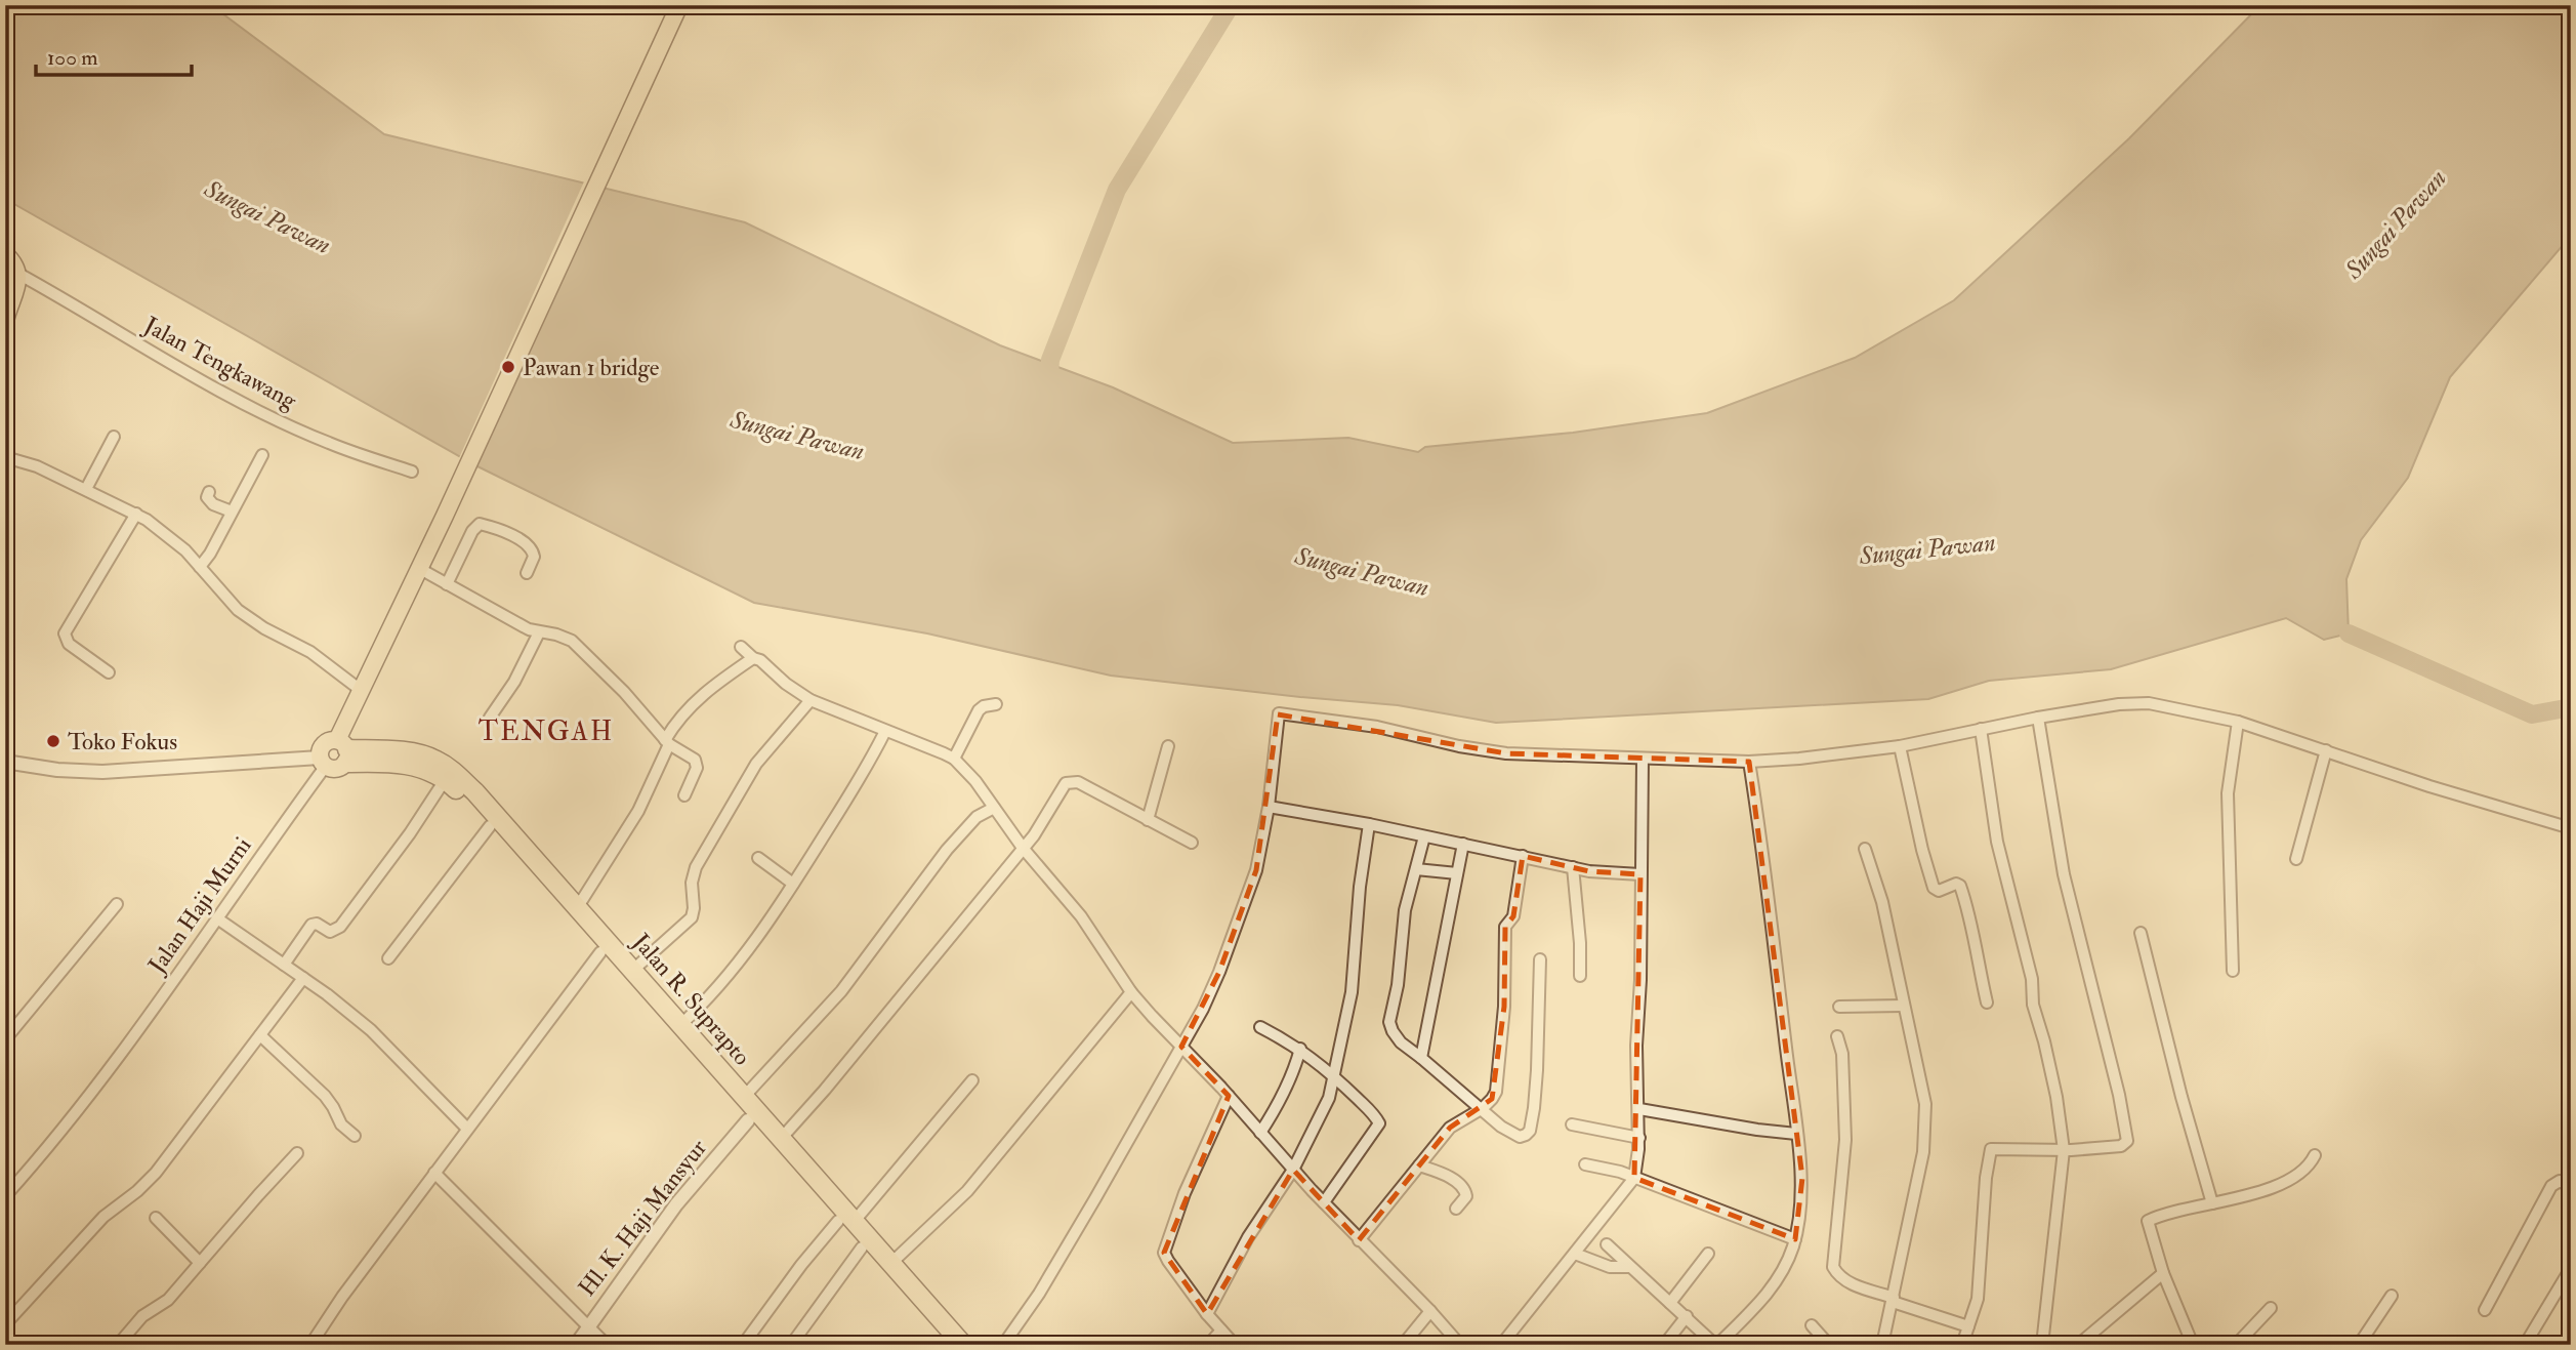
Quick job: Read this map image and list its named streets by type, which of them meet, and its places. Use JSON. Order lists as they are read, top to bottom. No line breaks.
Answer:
{"streets":{"highway":["Jalan R. Suprapto"],"street":["Jalan Tengkawang","Jalan Haji Murni","Hl. K. Haji Mansyur"]},"crossings":[["Jalan R. Suprapto","Hl. K. Haji Mansyur"]],"districts":["TENGAH"],"water":["Sungai Pawan"],"places":["Pawan 1 bridge","Toko Fokus"],"scale_bar":"100 m"}
